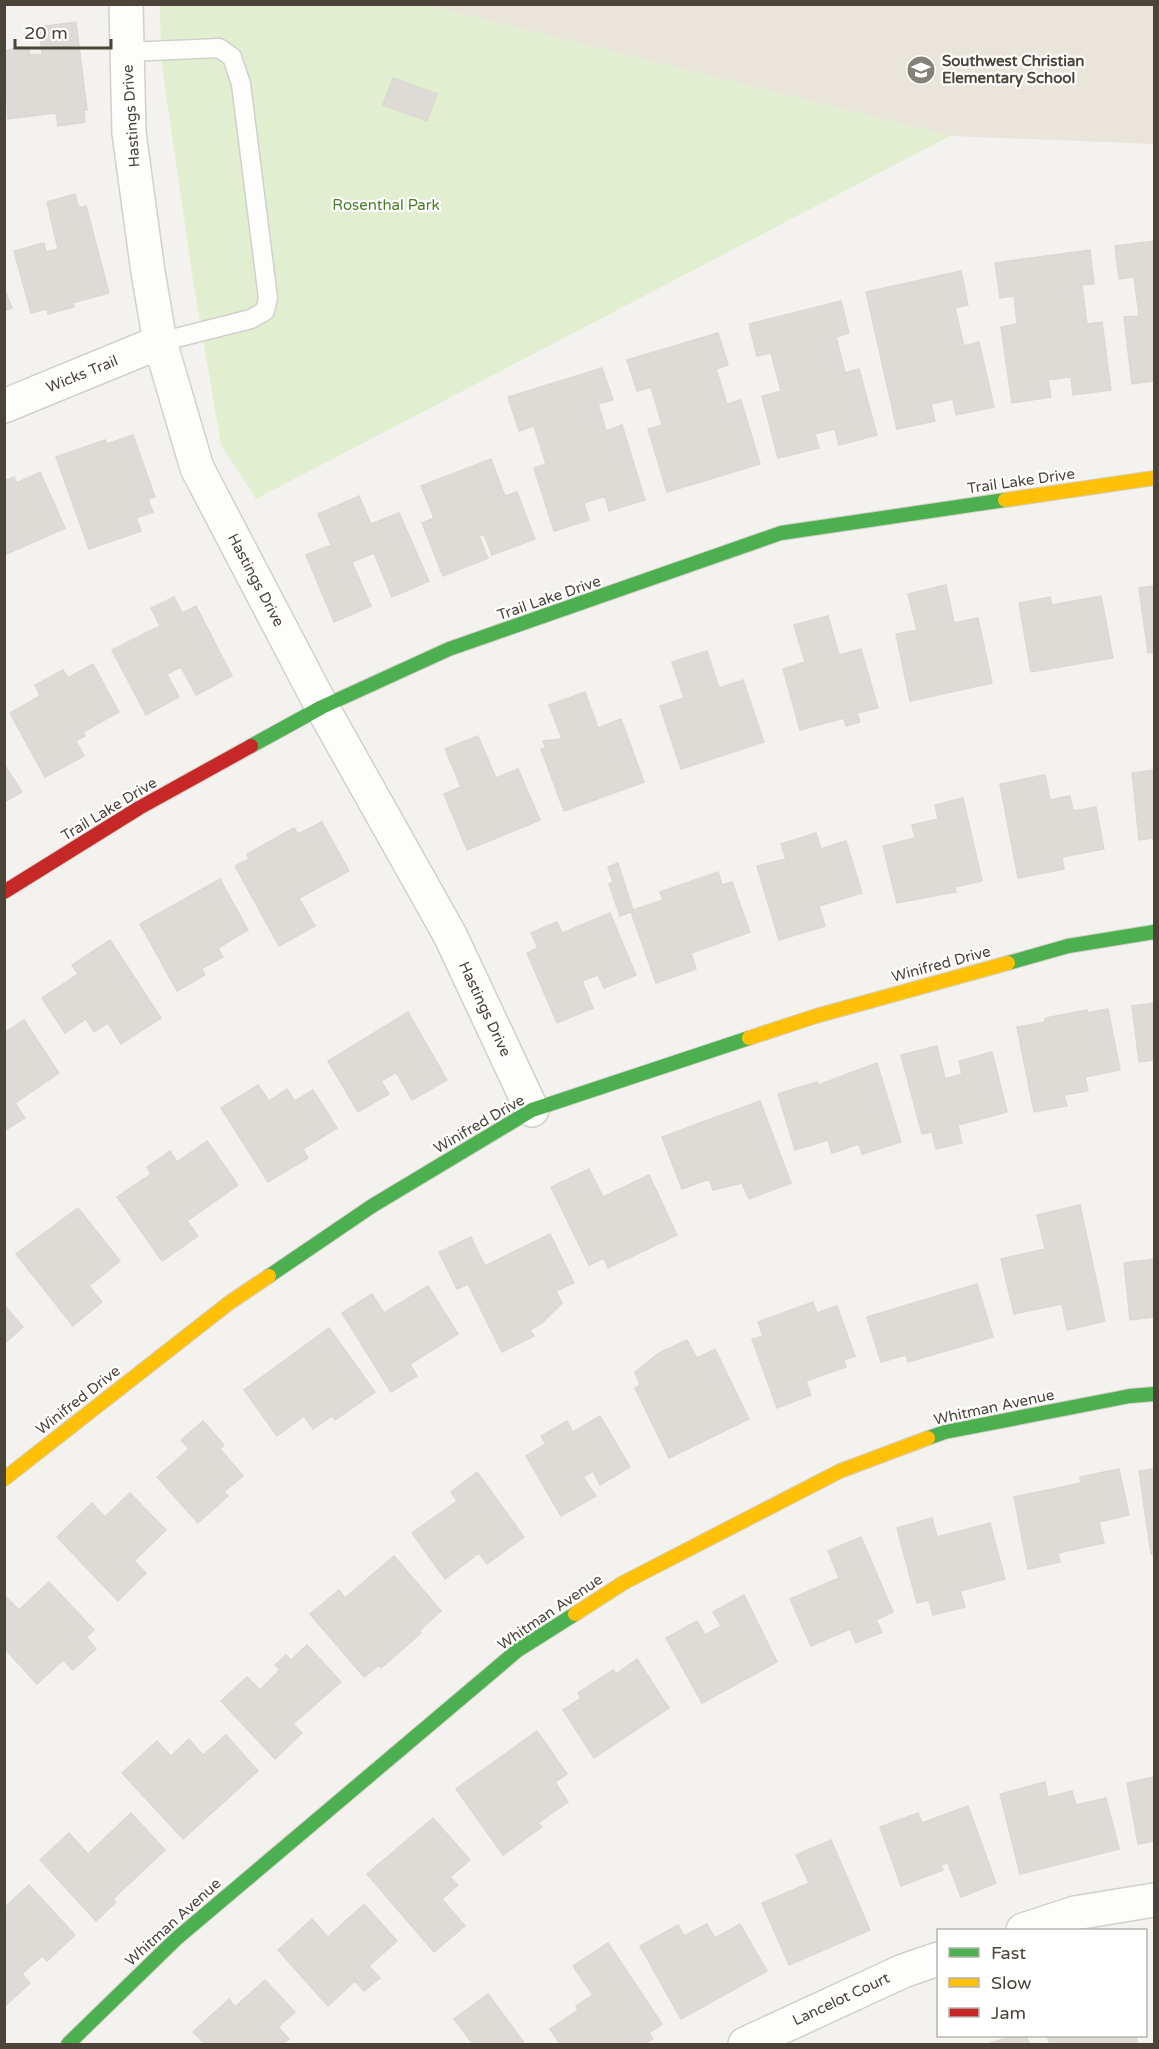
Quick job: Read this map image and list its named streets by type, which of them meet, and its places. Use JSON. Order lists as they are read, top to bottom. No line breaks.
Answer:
{"streets":{"street":["Hastings Drive","Wicks Trail","Trail Lake Drive","Winifred Drive","Whitman Avenue","Lancelot Court"]},"crossings":[["Hastings Drive","Wicks Trail"],["Hastings Drive","Trail Lake Drive"],["Hastings Drive","Winifred Drive"]],"parks":["Rosenthal Park"],"places":{"school or university":["Southwest Christian Elementary School"]},"legend":["Fast","Slow","Jam"],"scale_bar":"20 m"}
